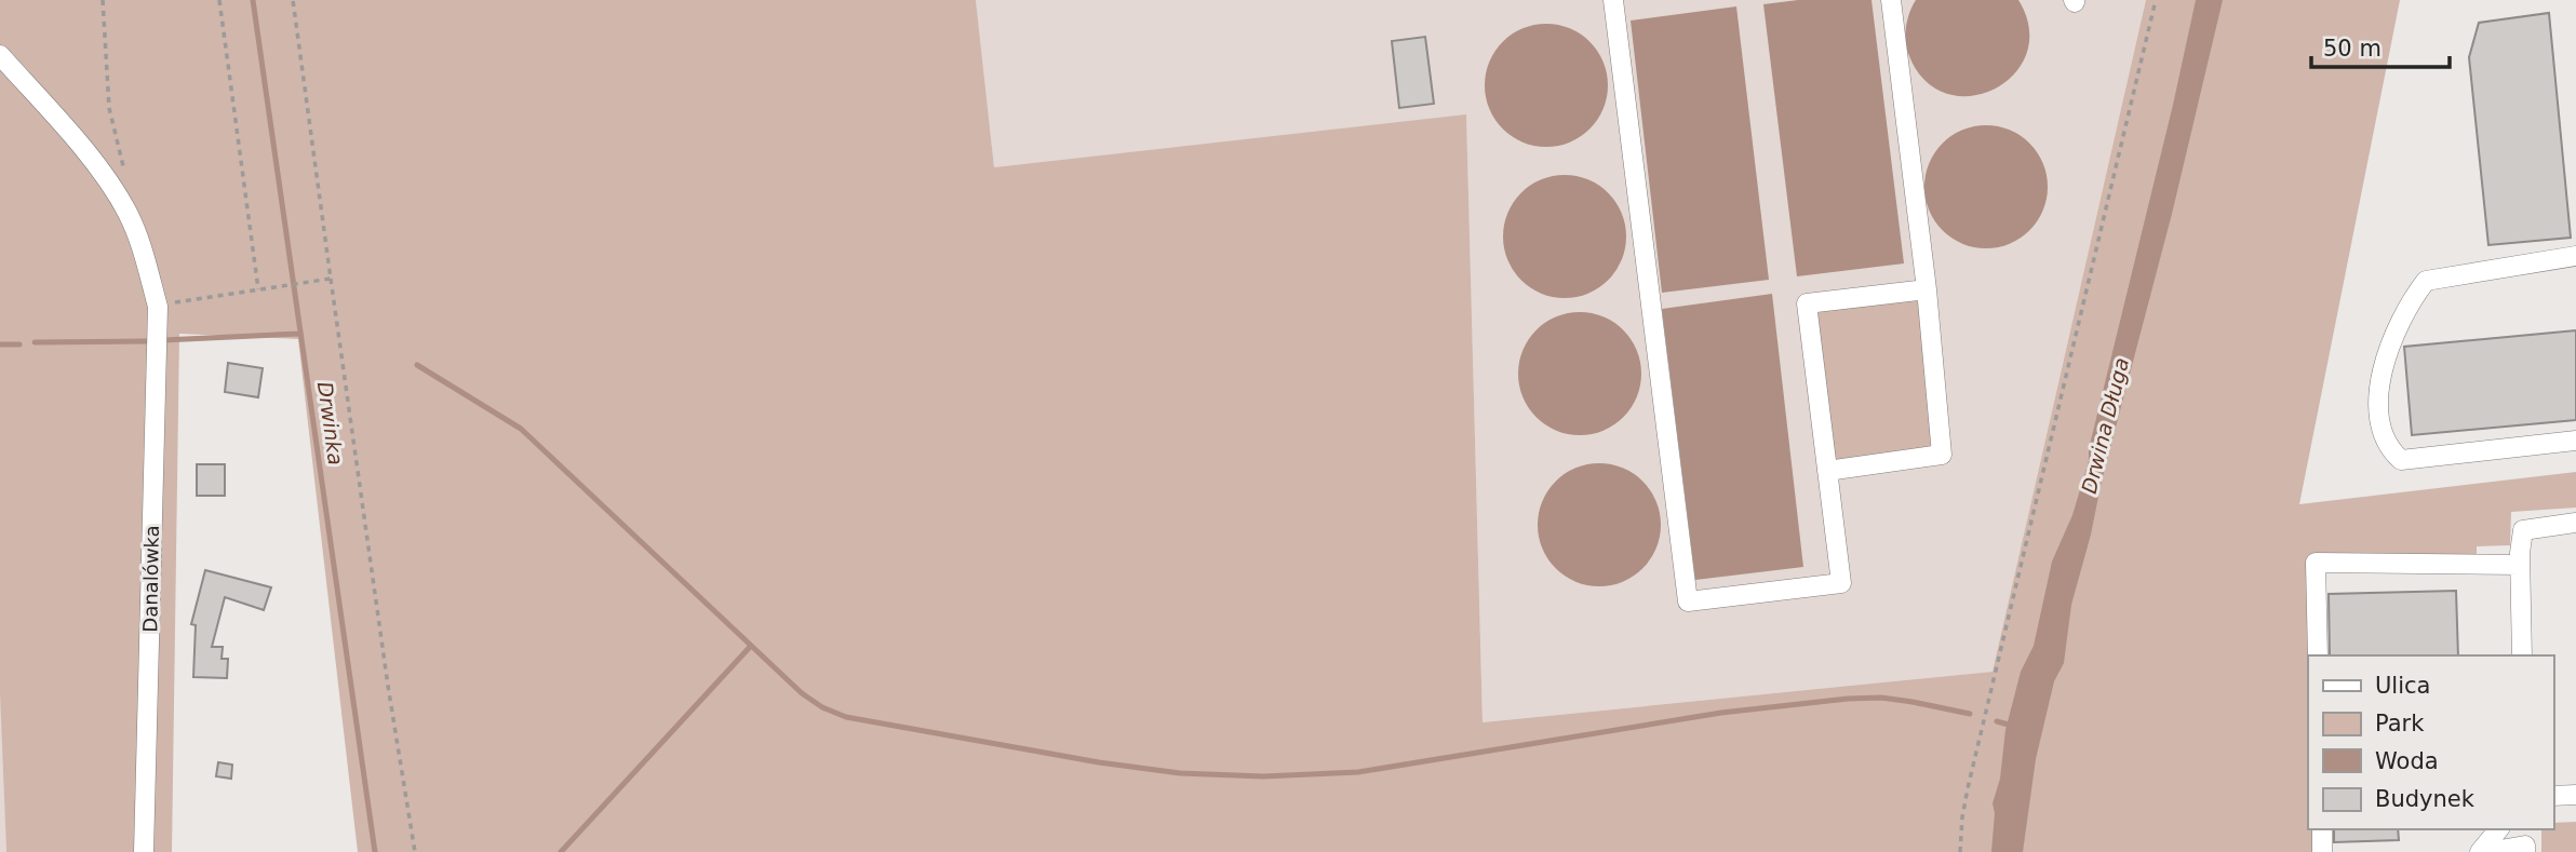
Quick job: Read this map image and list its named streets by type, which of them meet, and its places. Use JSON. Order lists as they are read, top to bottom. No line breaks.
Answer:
{"streets":{"street":["Danalówka"]},"water":["Drwinka","Drwina Długa"],"legend":["Ulica","Park","Woda","Budynek"],"scale_bar":"50 m"}
